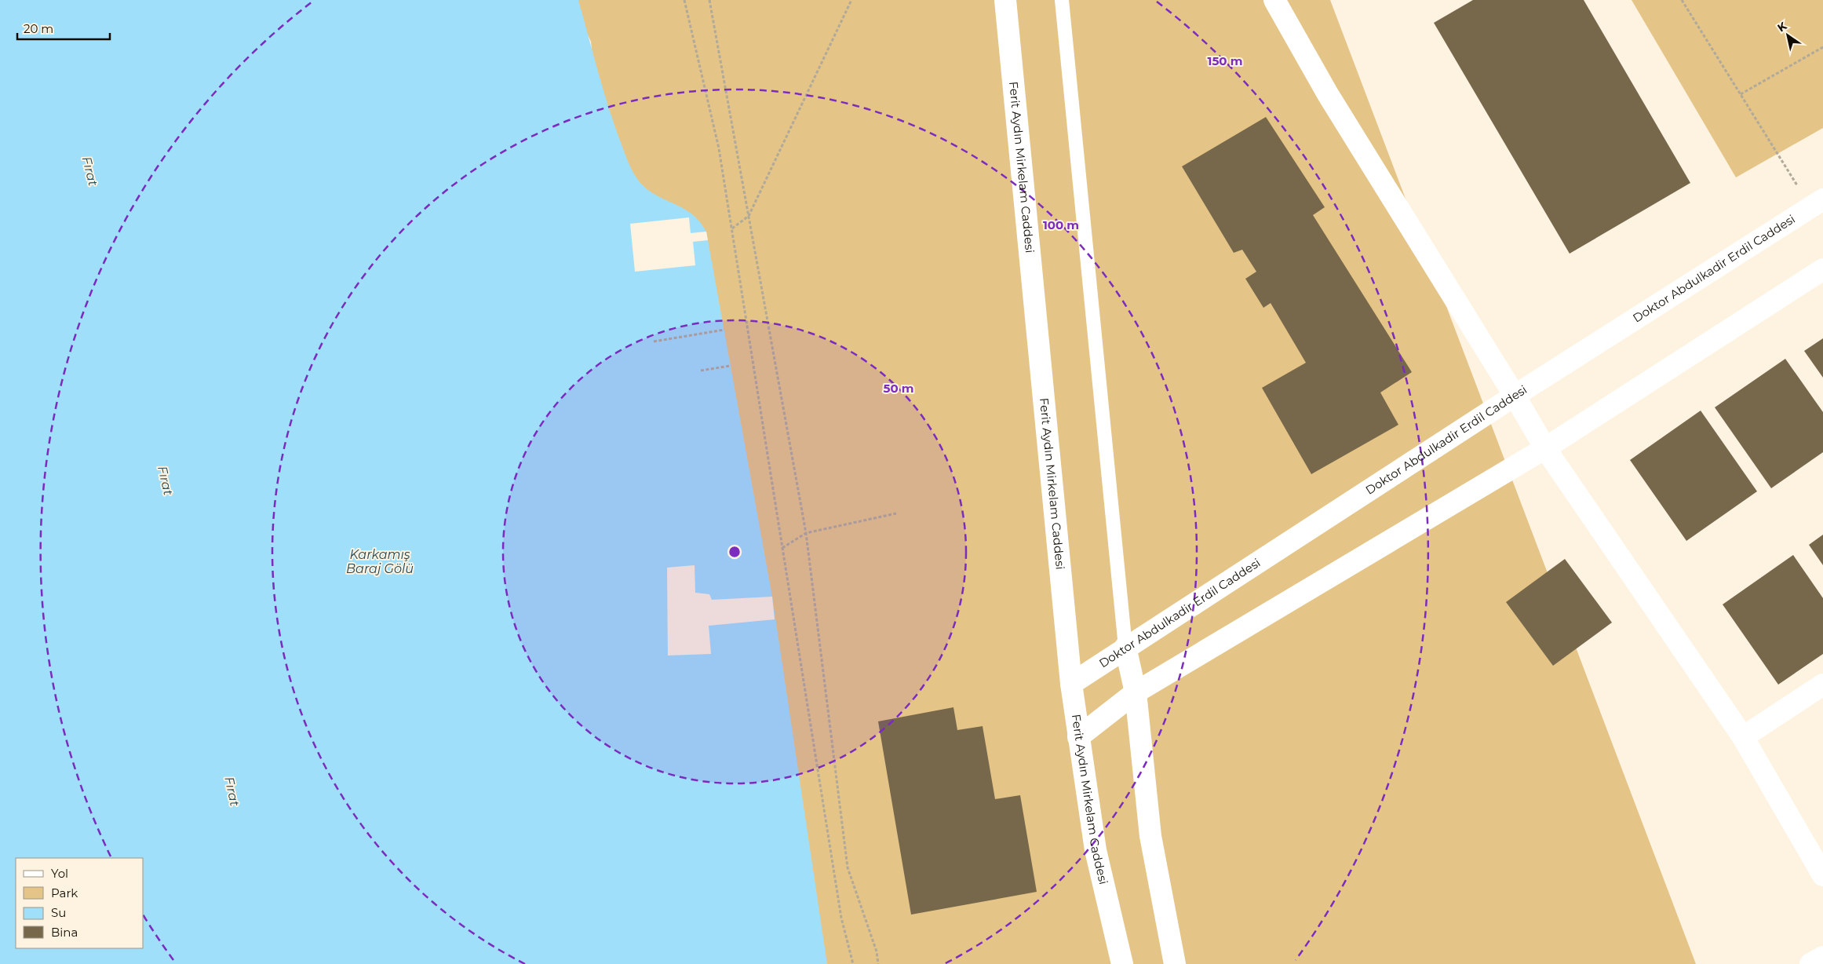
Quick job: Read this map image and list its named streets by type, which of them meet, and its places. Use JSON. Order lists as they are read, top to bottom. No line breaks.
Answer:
{"streets":{"street":["Ferit Aydın Mirkelam Caddesi","Doktor Abdulkadir Erdil Caddesi"]},"crossings":[["Ferit Aydın Mirkelam Caddesi","Doktor Abdulkadir Erdil Caddesi"]],"water":["Fırat","Karkamış Baraj Gölü"],"legend":["Yol","Park","Su","Bina"],"scale_bar":"20 m","north":"top left","rings":["150 m","100 m","50 m"]}
